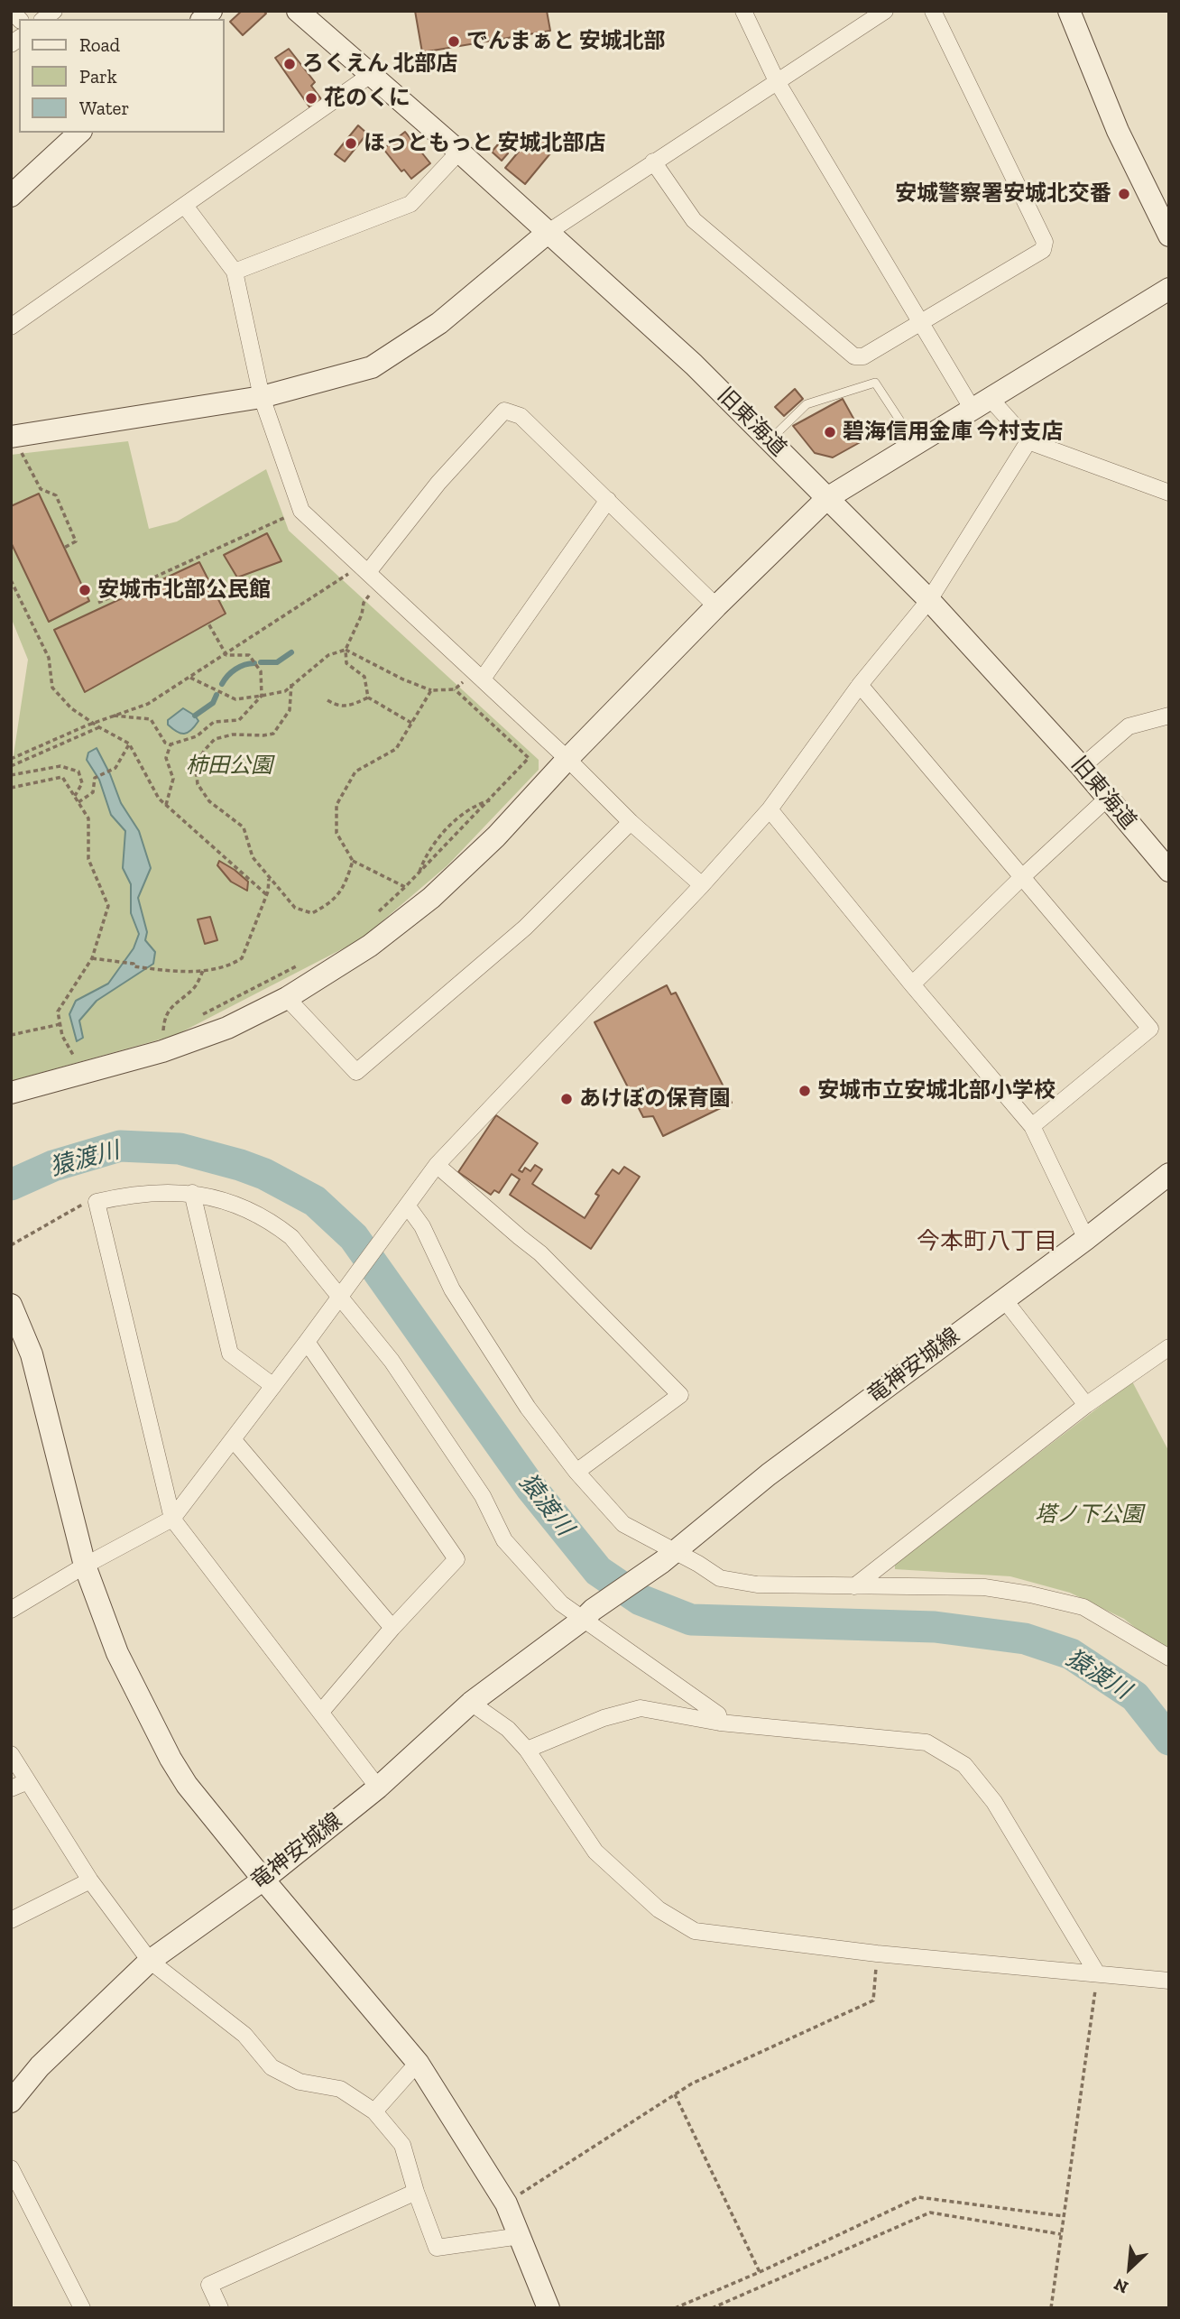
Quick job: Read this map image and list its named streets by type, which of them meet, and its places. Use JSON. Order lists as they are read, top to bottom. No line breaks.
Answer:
{"streets":{"street":["旧東海道","竜神安城線"]},"districts":["今本町八丁目"],"water":["猿渡川"],"parks":["柿田公園","塔ノ下公園"],"places":["でんまぁと 安城北部","ろくえん 北部店","花のくに","ほっともっと 安城北部店","安城警察署安城北交番","碧海信用金庫 今村支店","安城市北部公民館","安城市立安城北部小学校","あけぼの保育園"],"legend":["Road","Park","Water"],"north":"bottom left"}
